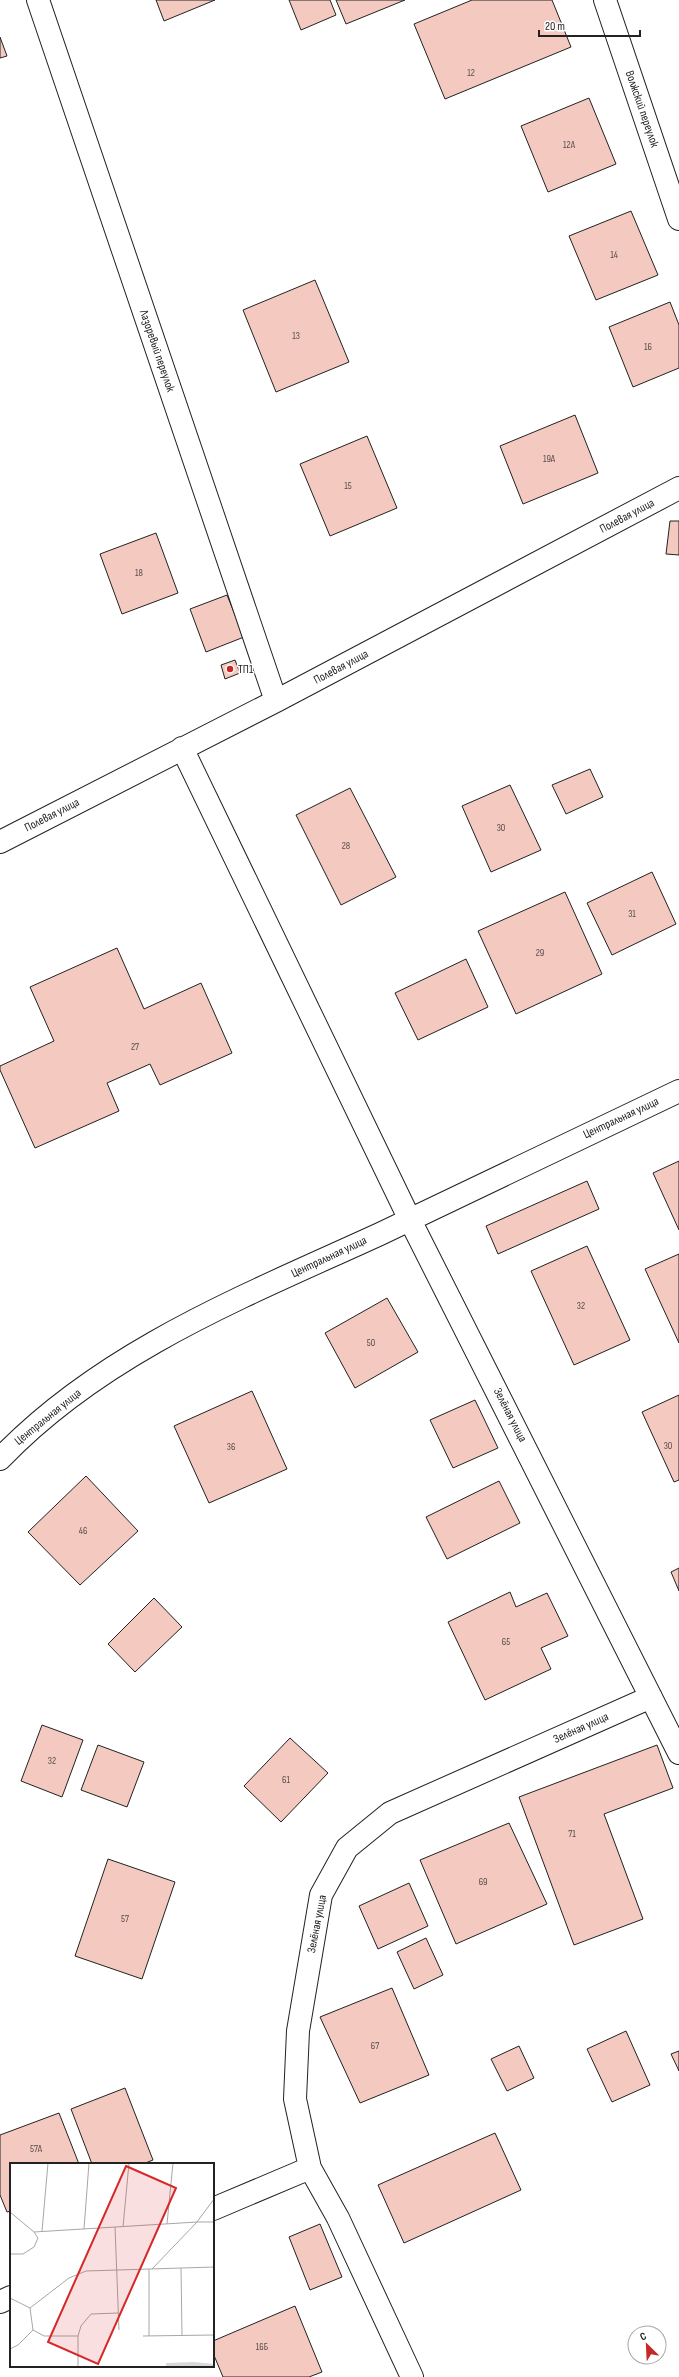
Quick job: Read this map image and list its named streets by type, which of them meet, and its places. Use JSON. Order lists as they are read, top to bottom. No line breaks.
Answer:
{"streets":{"street":["Волжский переулок","Лазоревый переулок","Полевая улица","Центральная улица","Зелёная улица"]},"crossings":[["Лазоревый переулок","Полевая улица"],["Полевая улица","Зелёная улица"],["Центральная улица","Зелёная улица"]],"places":["ТП1"],"house_numbers":["12","12А","14","13","16","19А","15","18","30","28","31","29","27","32","50","30","36","46","65","32","61","71","69","57","67","57А","16Б"],"scale_bar":"20 m","north":"top left"}
